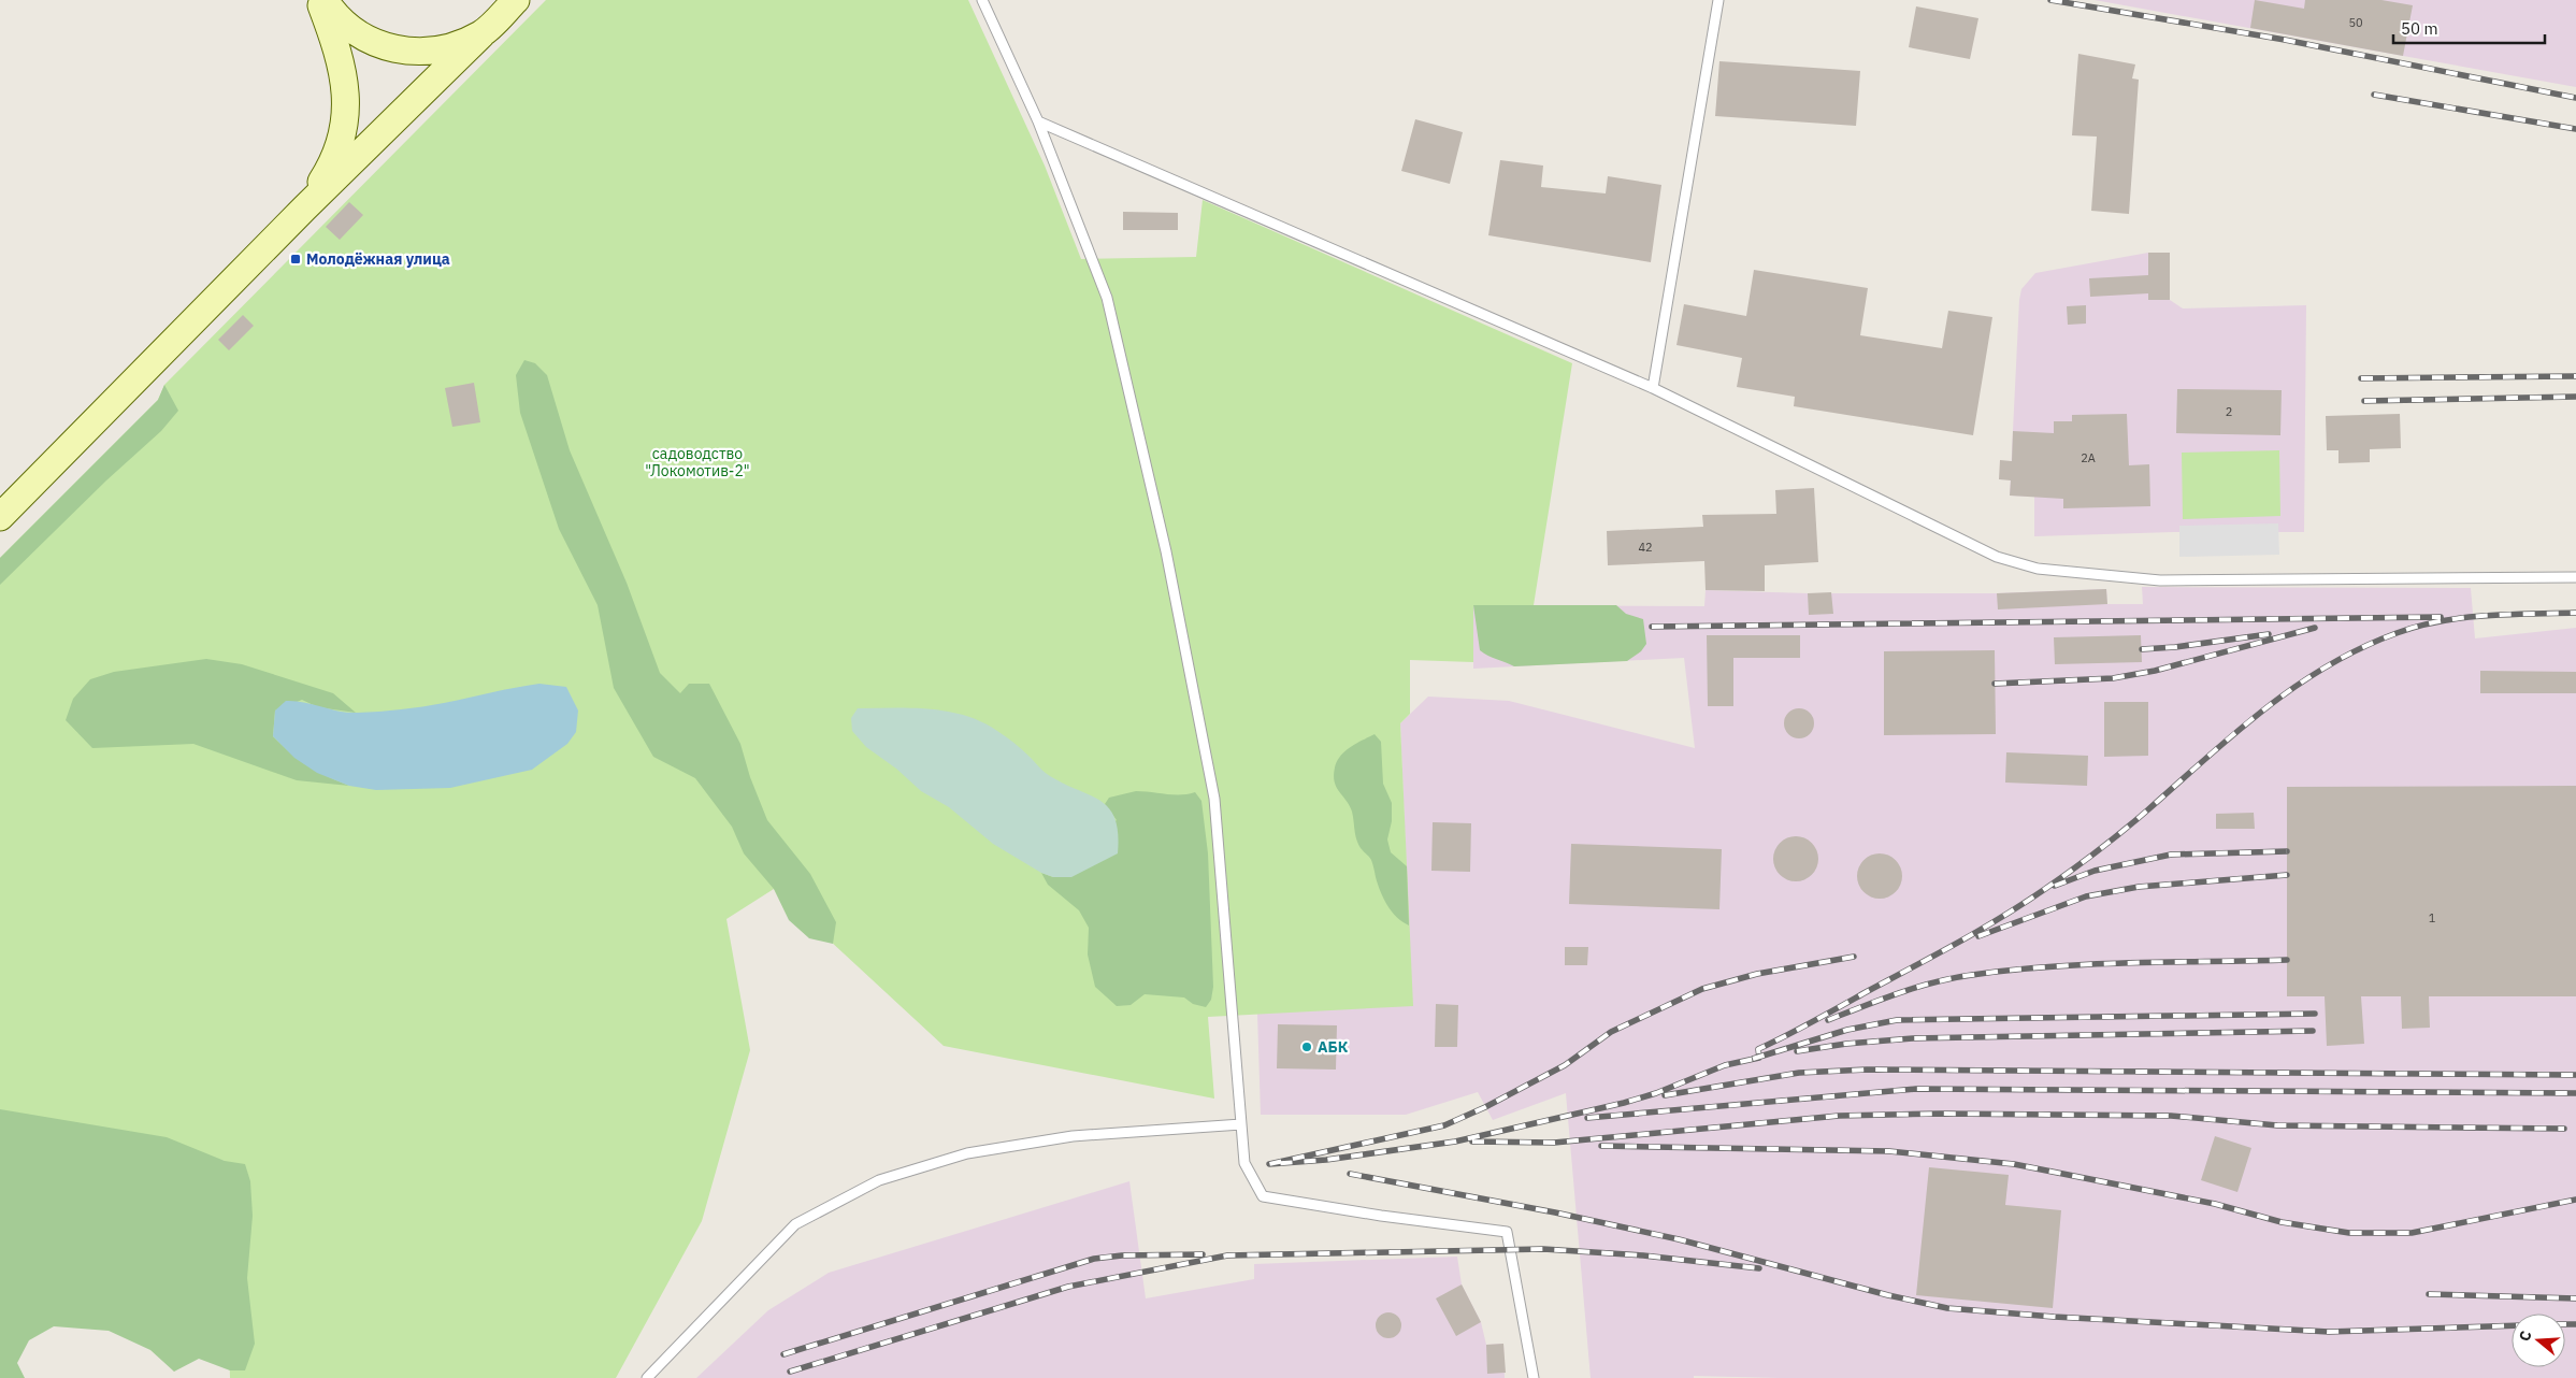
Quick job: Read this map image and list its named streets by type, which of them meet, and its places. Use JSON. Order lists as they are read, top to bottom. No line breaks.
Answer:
{"parks":["садоводство \"Локомотив-2\""],"places":{"transit":["Молодёжная улица"],"other":["АБК"]},"house_numbers":["50","2","2А","42","1"],"scale_bar":"50 m","north":"left"}
